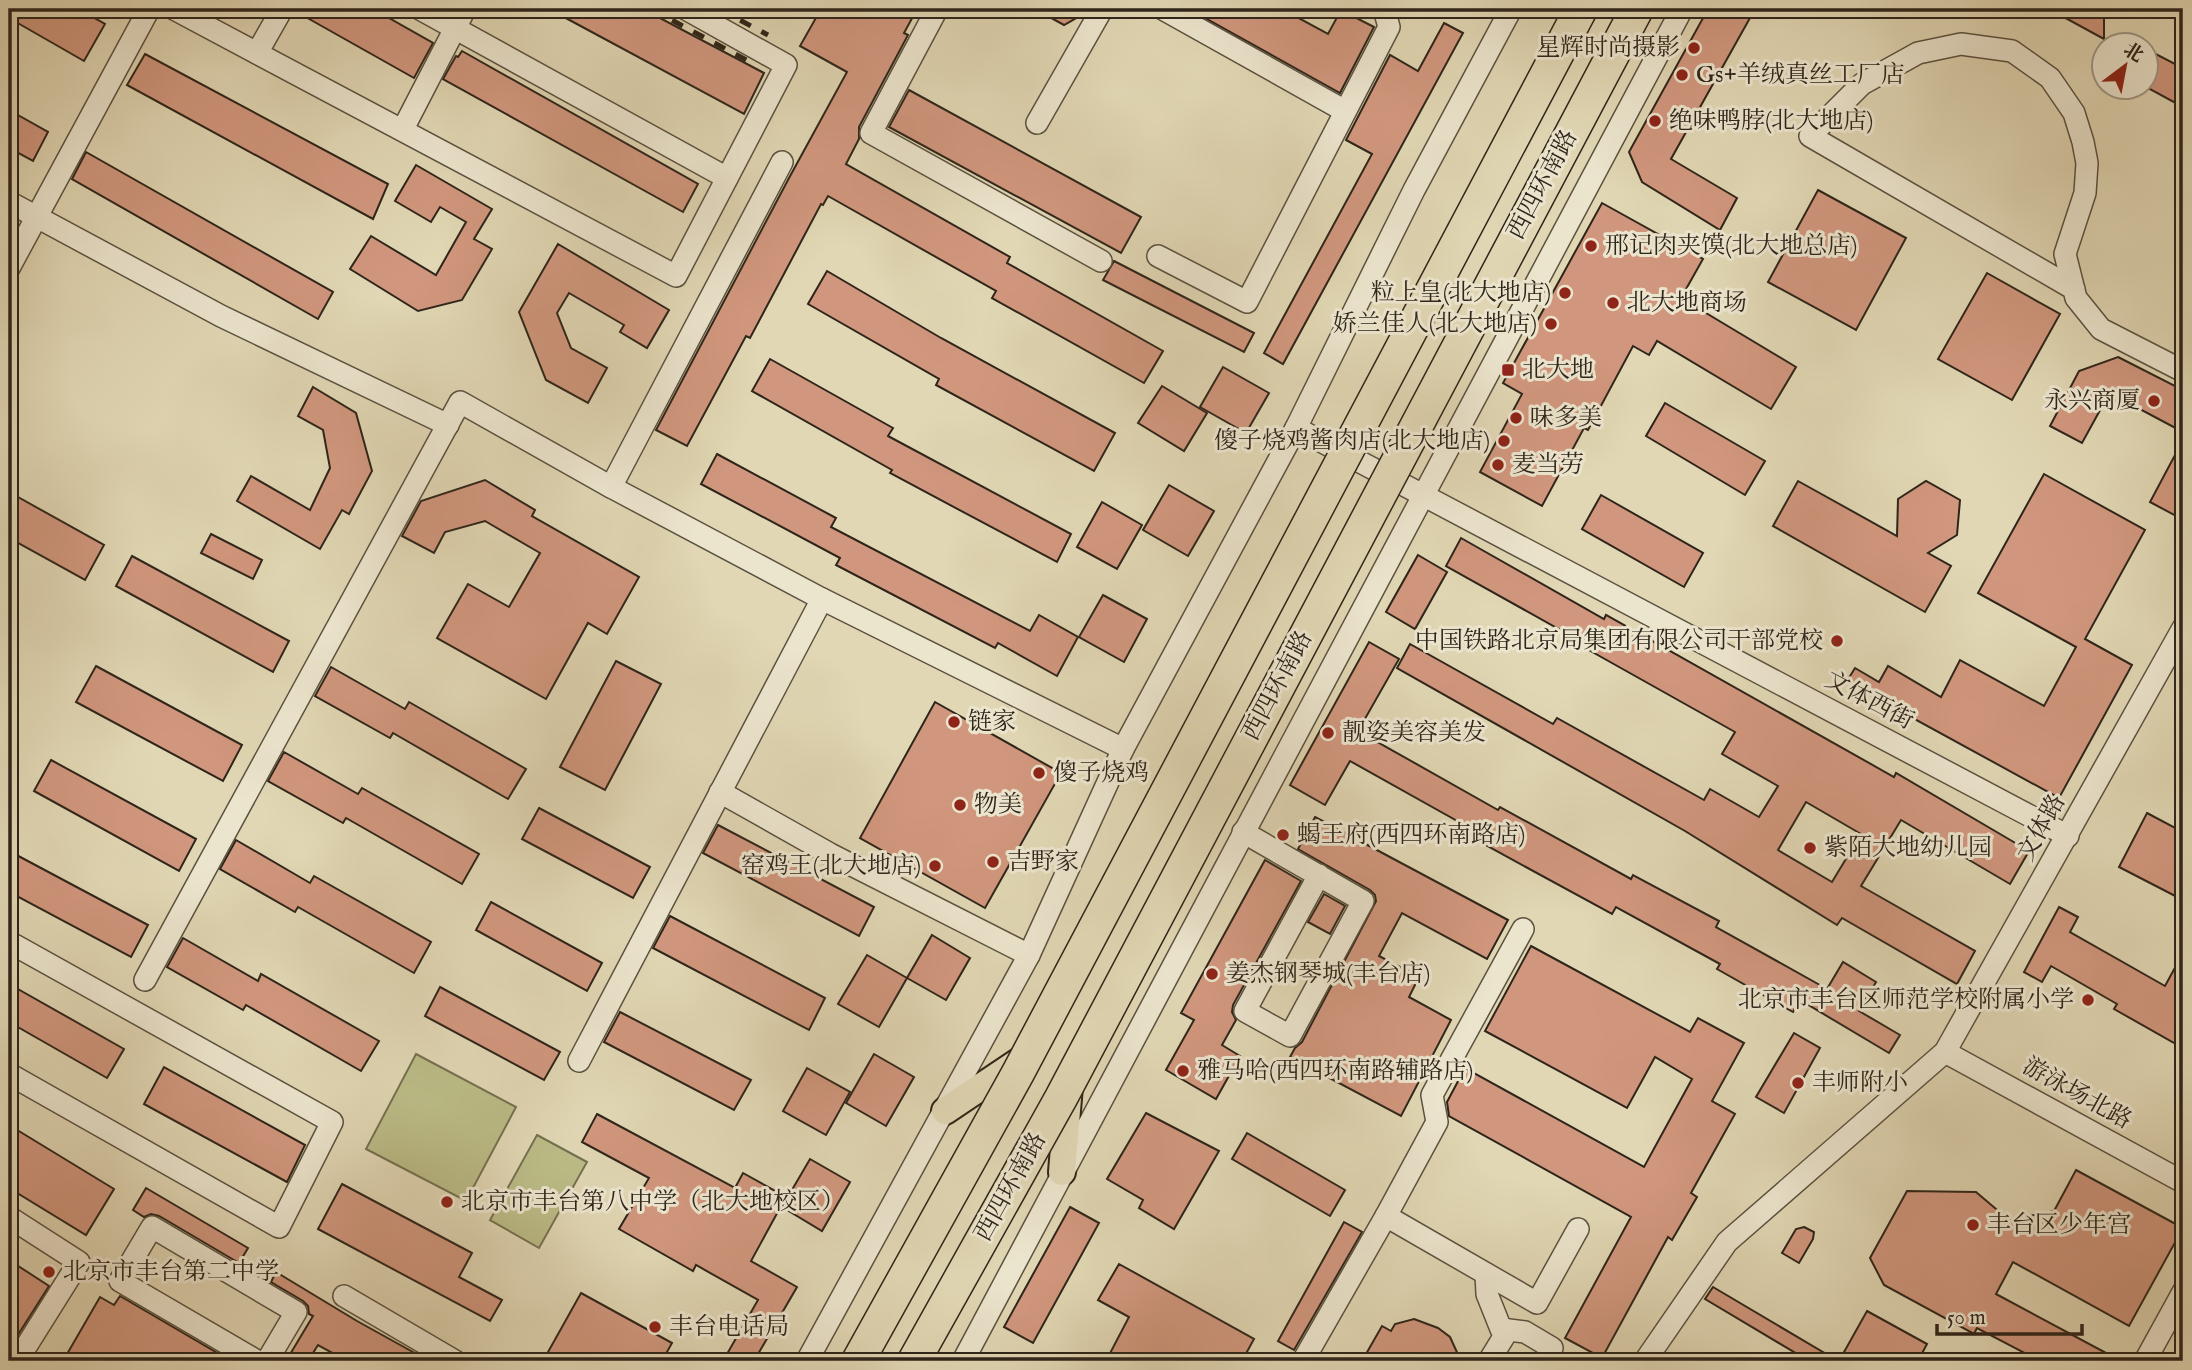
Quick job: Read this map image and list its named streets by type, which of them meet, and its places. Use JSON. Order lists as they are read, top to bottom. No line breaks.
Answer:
{"streets":{"highway":["西四环南路"],"street":["文体西街","文体路","游泳场北路"]},"crossings":[["西四环南路","文体西街"],["文体西街","文体路"],["文体路","游泳场北路"]],"places":{"other":["星辉时尚摄影","Gs+羊绒真丝工厂店","绝味鸭脖(北大地店)","邢记肉夹馍(北大地总店)","粒上皇(北大地店)","北大地商场","娇兰佳人(北大地店)","永兴商厦","味多美","傻子烧鸡酱肉店(北大地店)","麦当劳","中国铁路北京局集团有限公司干部党校","链家","靓姿美容美发","傻子烧鸡","物美","蝎王府(西四环南路店)","紫陌大地幼儿园","吉野家","窑鸡王(北大地店)","姜杰钢琴城(丰台店)","北京市丰台区师范学校附属小学","雅马哈(西四环南路辅路店)","丰师附小","北京市丰台第八中学（北大地校区）","丰台区少年宫","北京市丰台第二中学","丰台电话局"],"transit":["北大地"]},"scale_bar":"50 m","north":"top right"}
